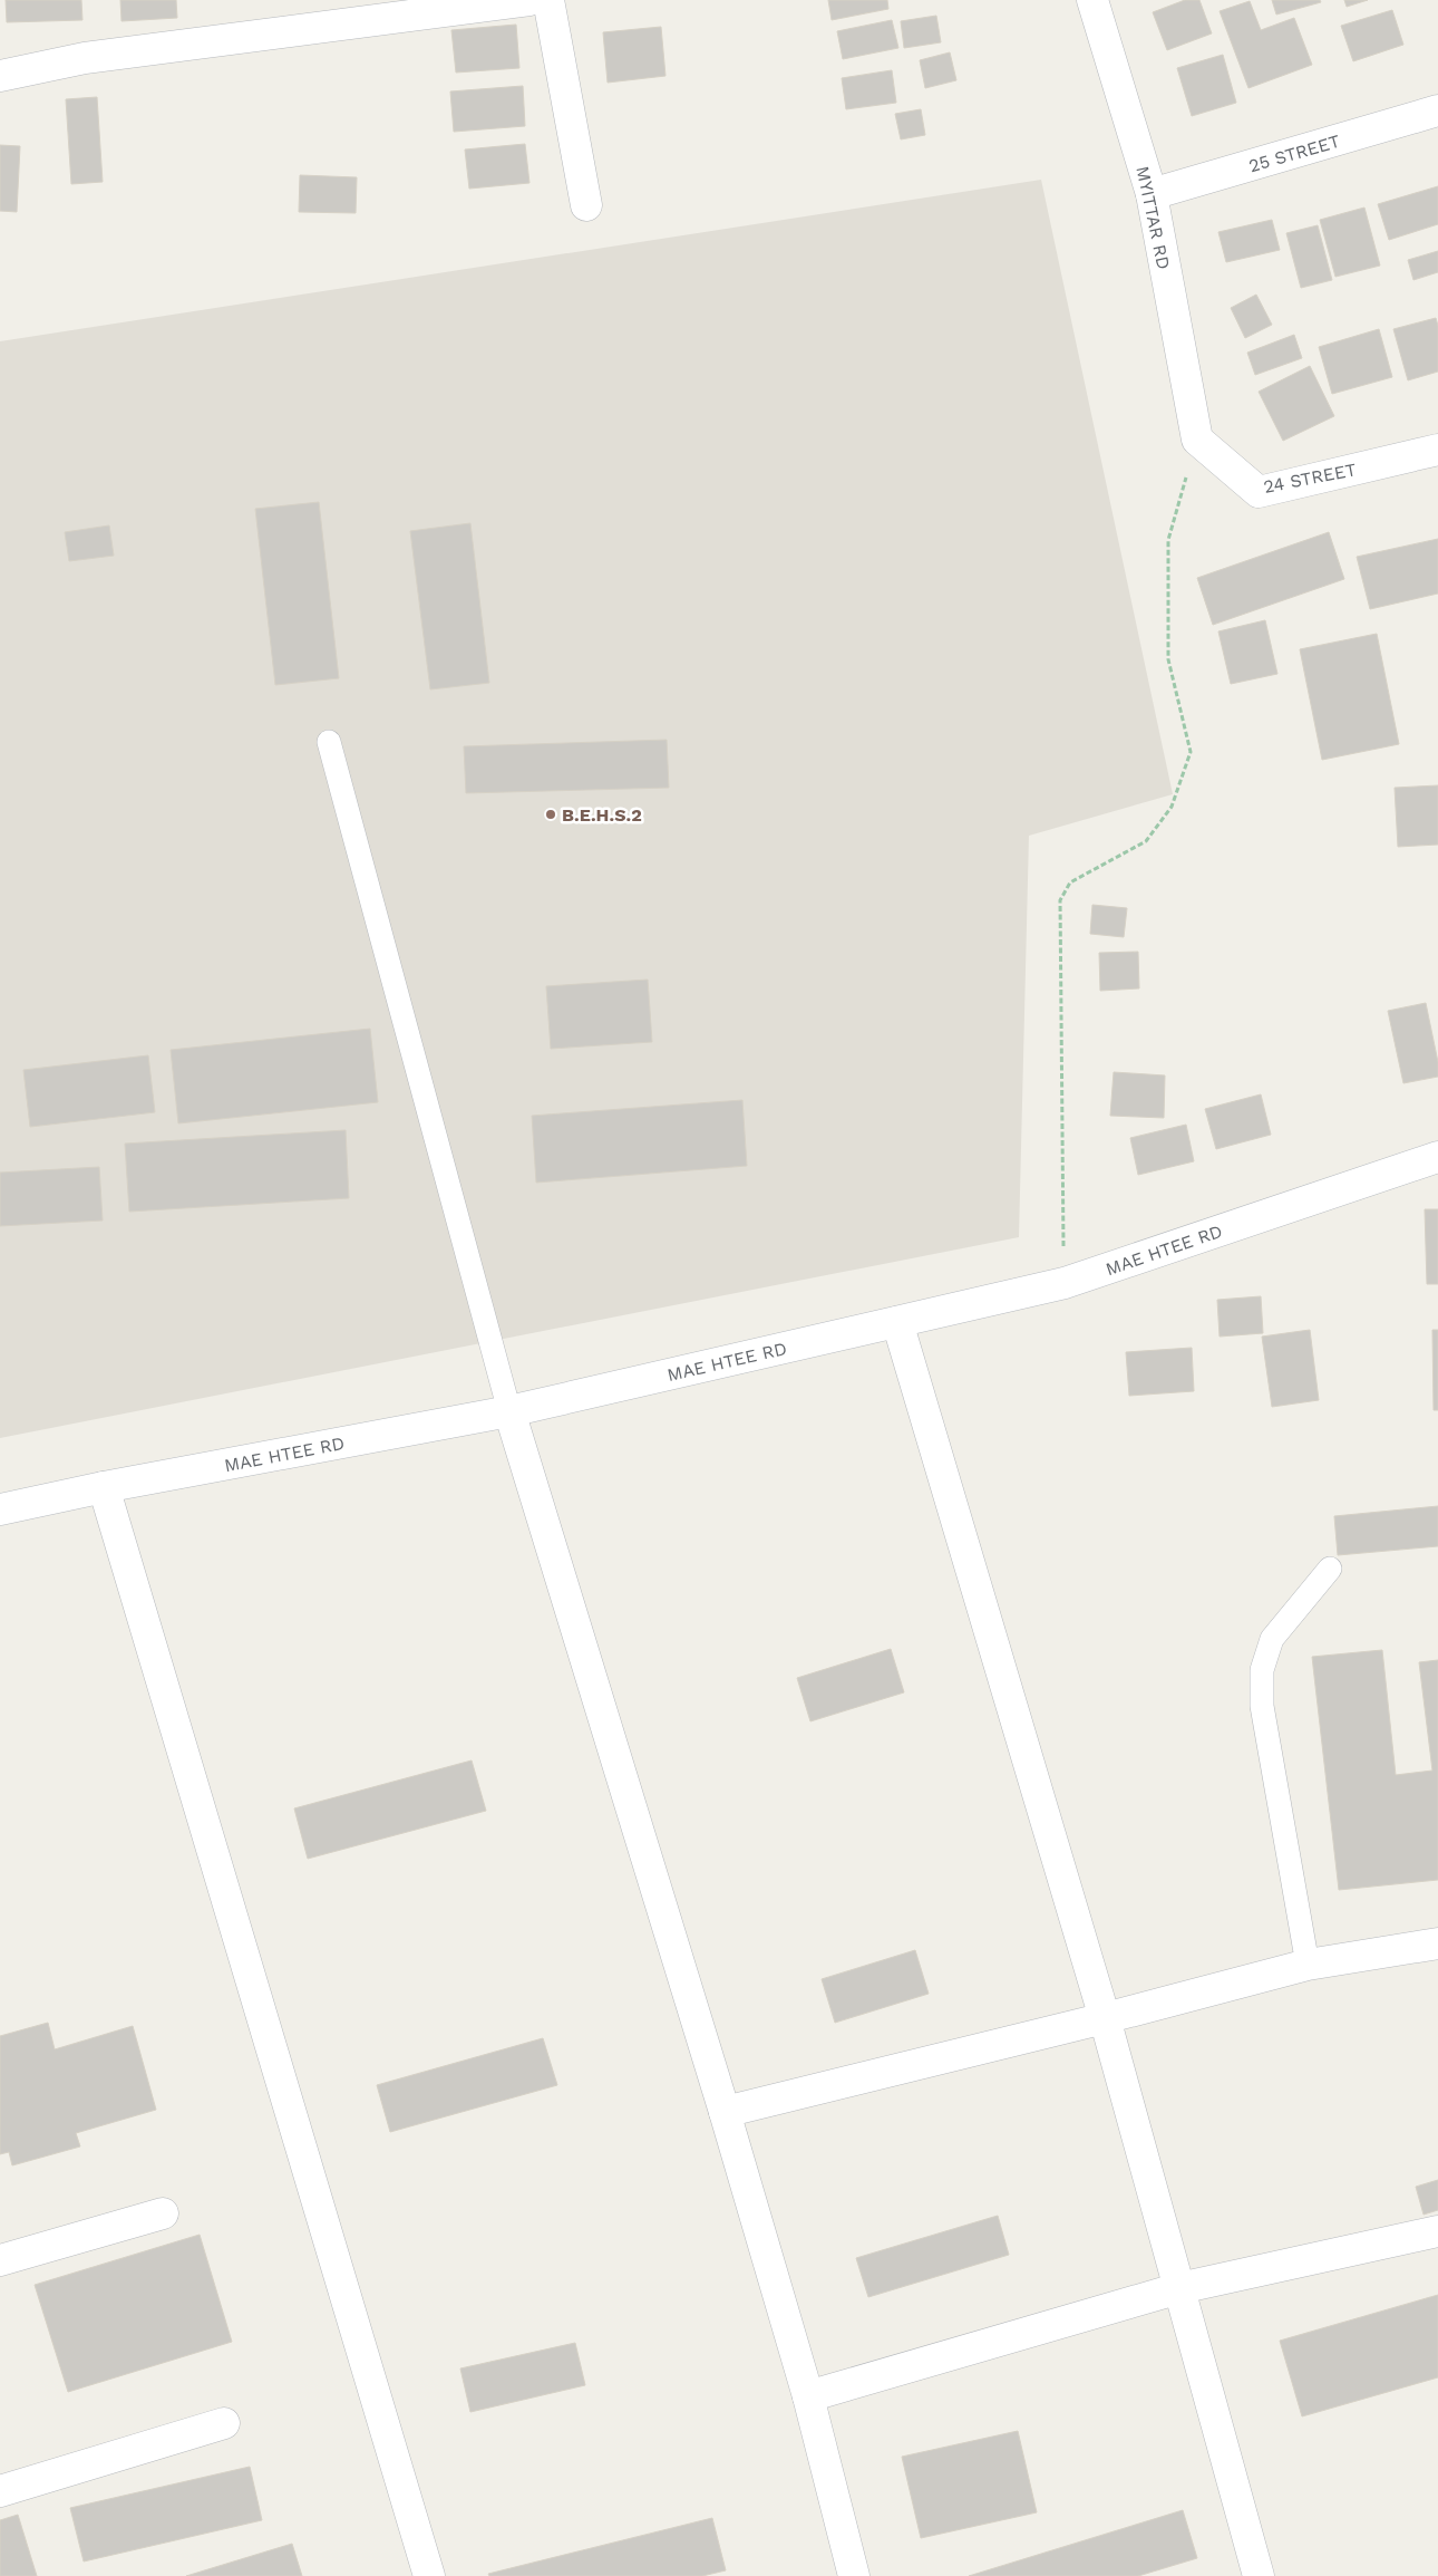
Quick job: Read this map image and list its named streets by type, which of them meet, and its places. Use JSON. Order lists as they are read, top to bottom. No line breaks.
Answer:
{"streets":{"street":["25 STREET","MYITTAR RD","24 STREET","MAE HTEE RD"]},"crossings":[["25 STREET","MYITTAR RD"],["MYITTAR RD","24 STREET"]],"places":["B.E.H.S.2"]}
